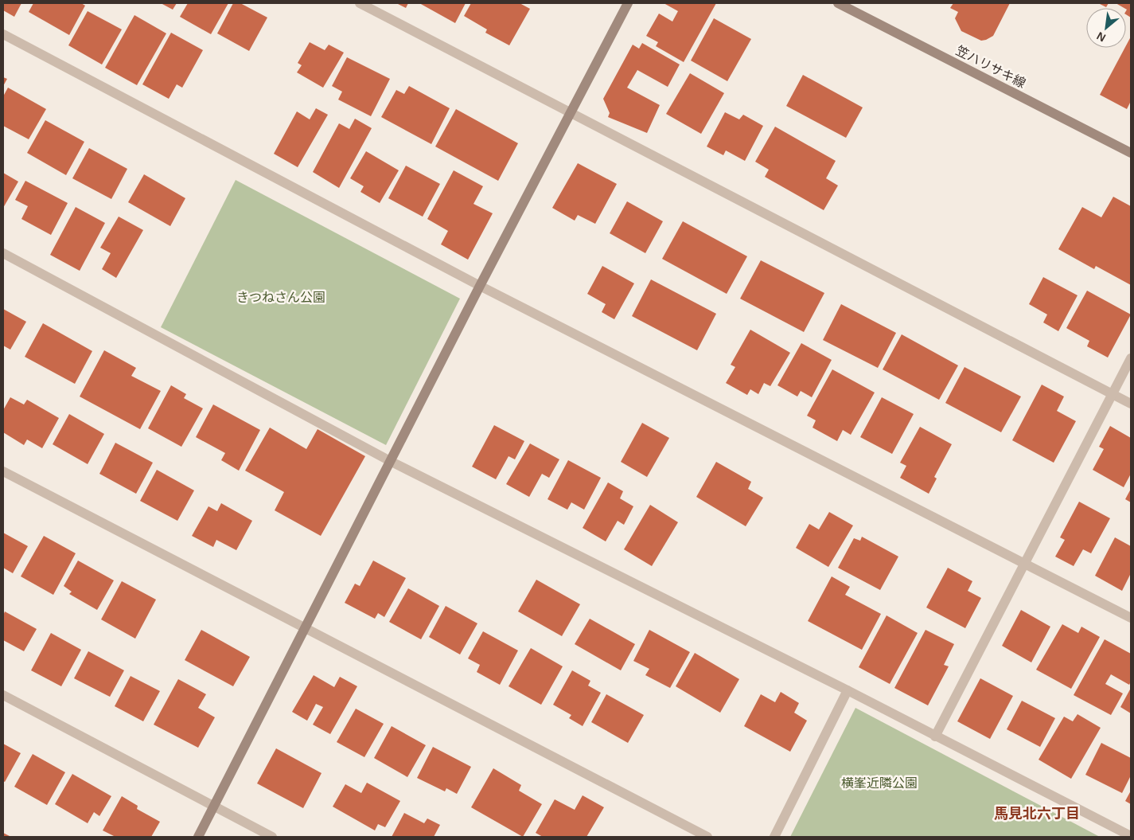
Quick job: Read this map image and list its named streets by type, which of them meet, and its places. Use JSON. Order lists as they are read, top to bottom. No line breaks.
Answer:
{"streets":{"street":["笠ハリサキ線"]},"districts":["馬見北六丁目"],"parks":["きつねさん公園","横峯近隣公園"],"north":"bottom left"}
